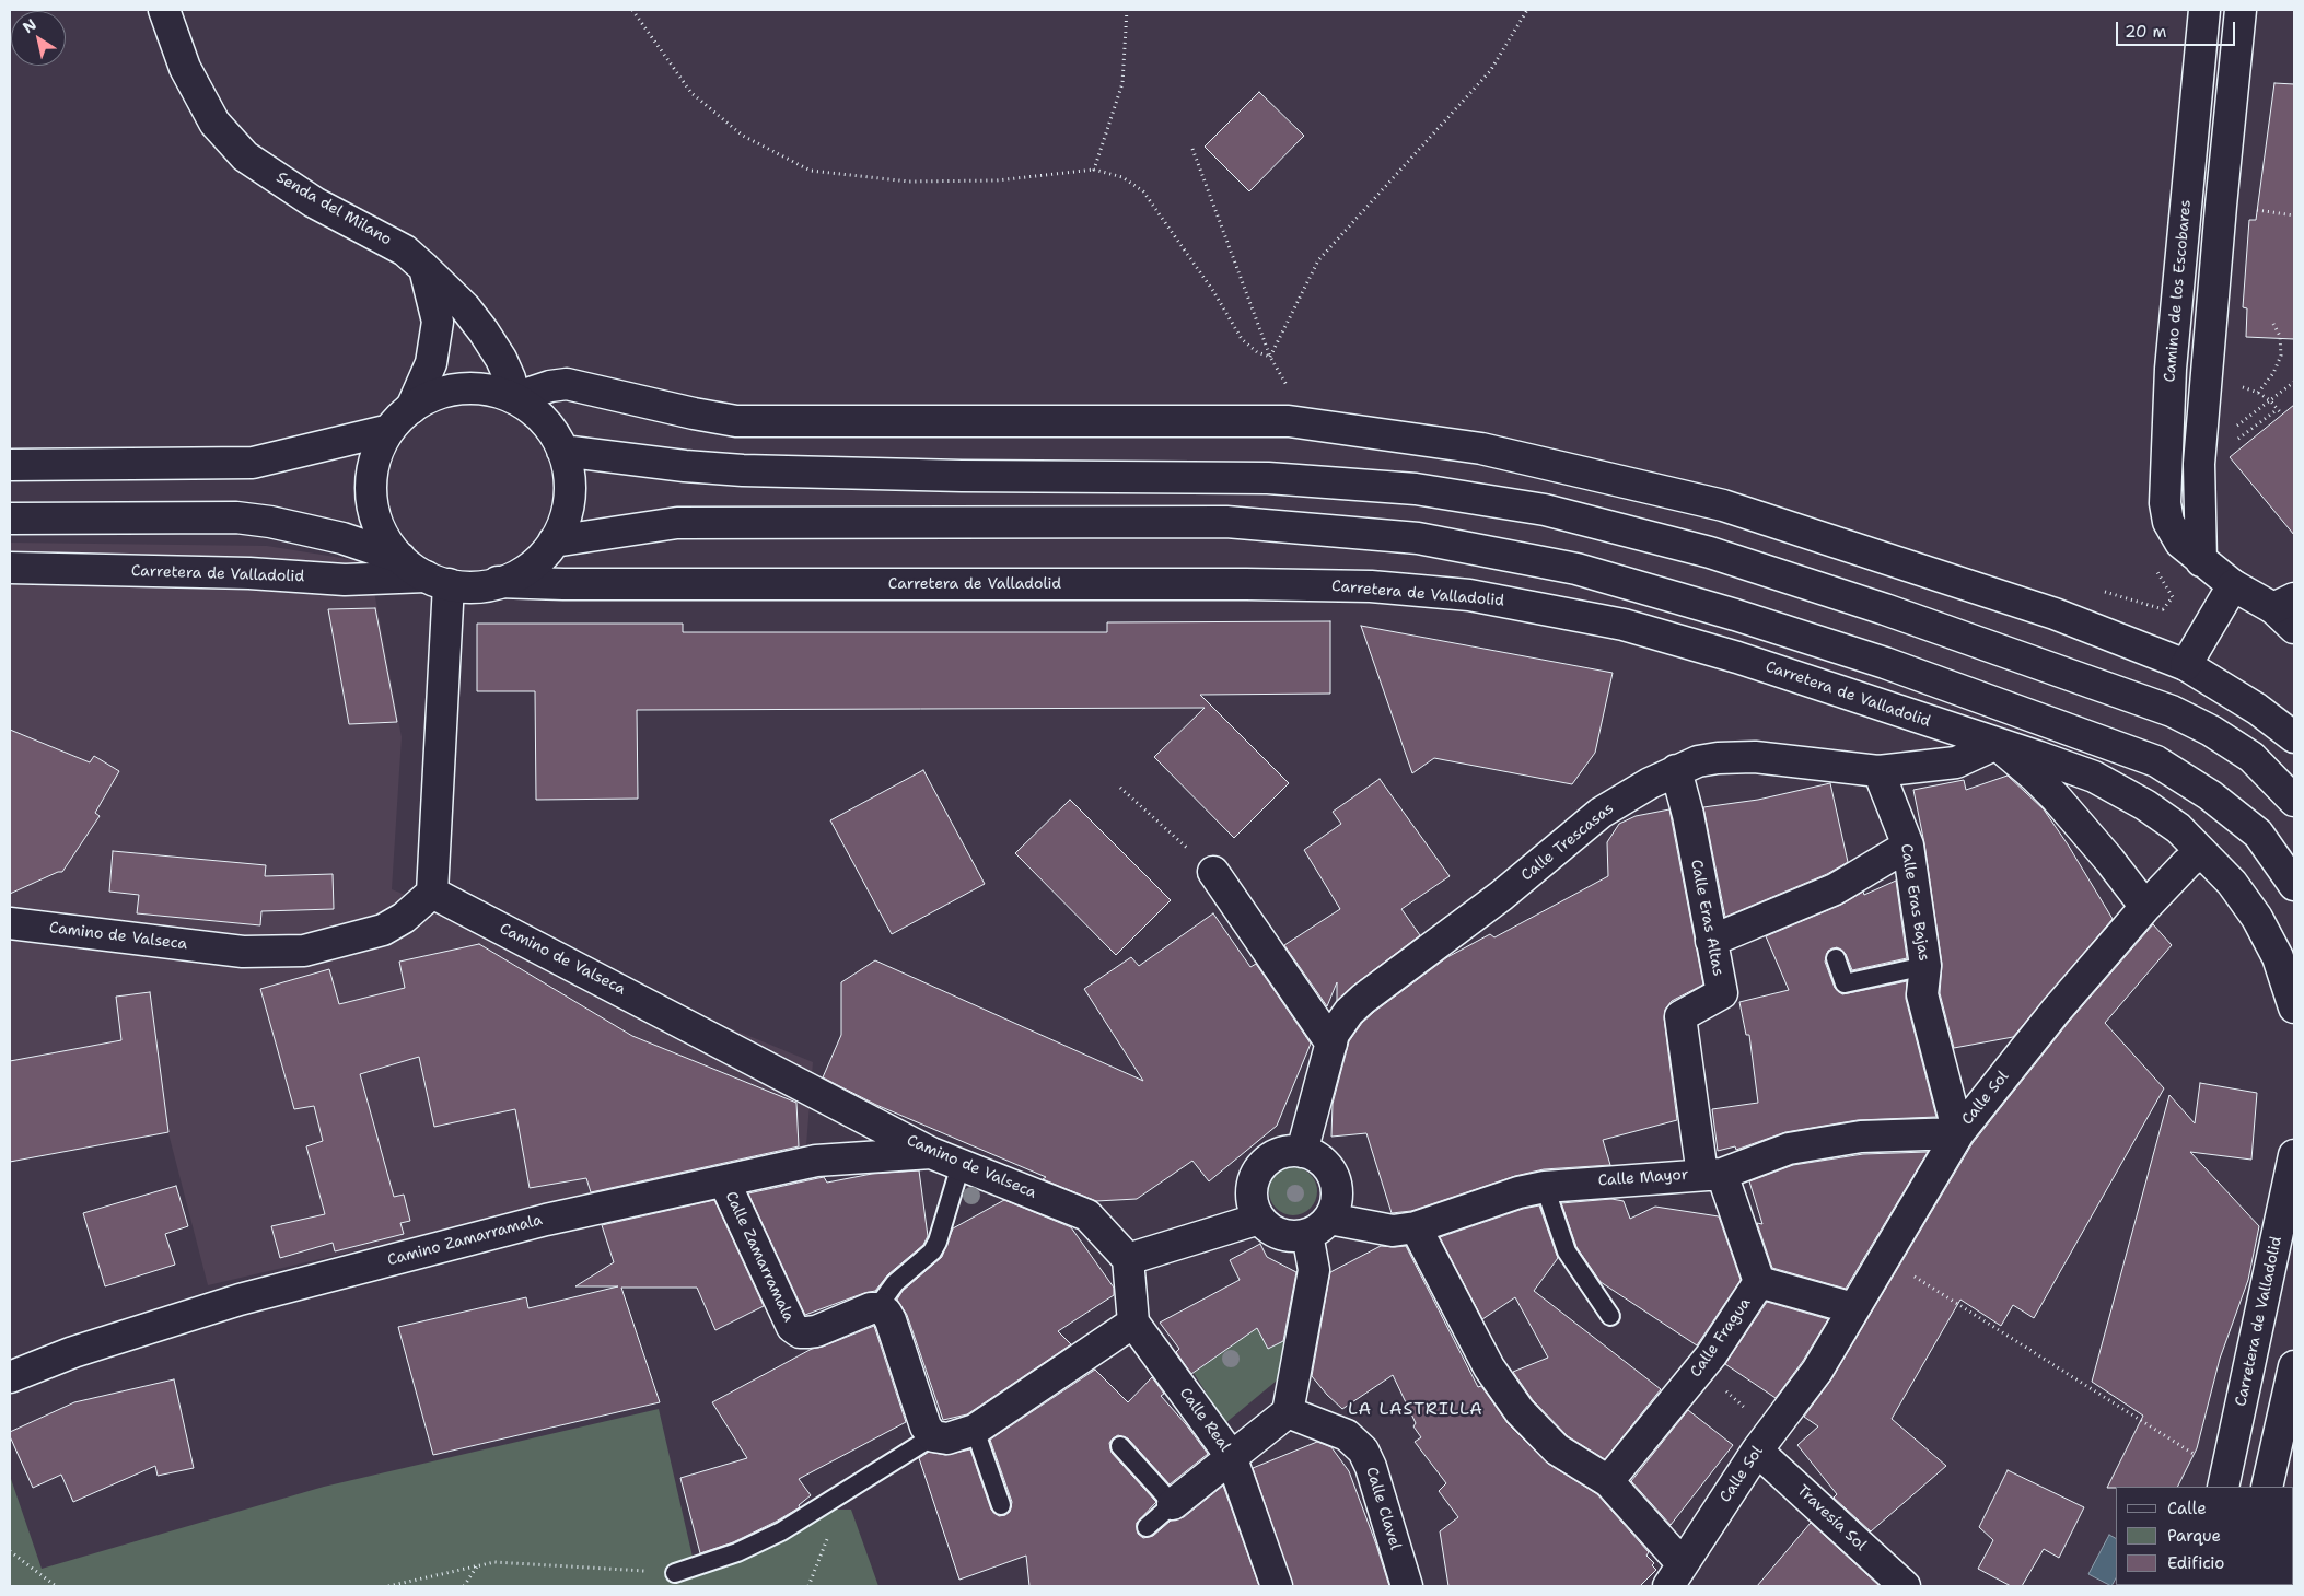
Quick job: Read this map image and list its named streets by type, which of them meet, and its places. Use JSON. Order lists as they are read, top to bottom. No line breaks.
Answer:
{"streets":{"main road":["Senda del Milano","Camino de los Escobares","Carretera de Valladolid","Calle Trescasas","Calle Eras Bajas","Calle Eras Altas","Camino de Valseca","Calle Sol","Calle Mayor","Camino Zamarramala","Calle Zamarramala","Calle Fragua","Calle Real","Calle Clavel","Travesía Sol"]},"crossings":[["Carretera de Valladolid","Calle Trescasas"],["Carretera de Valladolid","Calle Sol"],["Calle Trescasas","Calle Eras Bajas"],["Calle Trescasas","Calle Eras Altas"],["Calle Trescasas","Calle Mayor"],["Calle Eras Bajas","Calle Sol"],["Calle Eras Bajas","Calle Mayor"],["Calle Eras Altas","Calle Mayor"],["Calle Eras Altas","Calle Fragua"],["Camino de Valseca","Camino Zamarramala"],["Calle Sol","Calle Mayor"],["Calle Sol","Travesía Sol"],["Calle Mayor","Calle Fragua"],["Camino Zamarramala","Calle Zamarramala"]],"districts":["LA LASTRILLA"],"legend":["Calle","Parque","Edificio"],"scale_bar":"20 m","north":"top left"}
